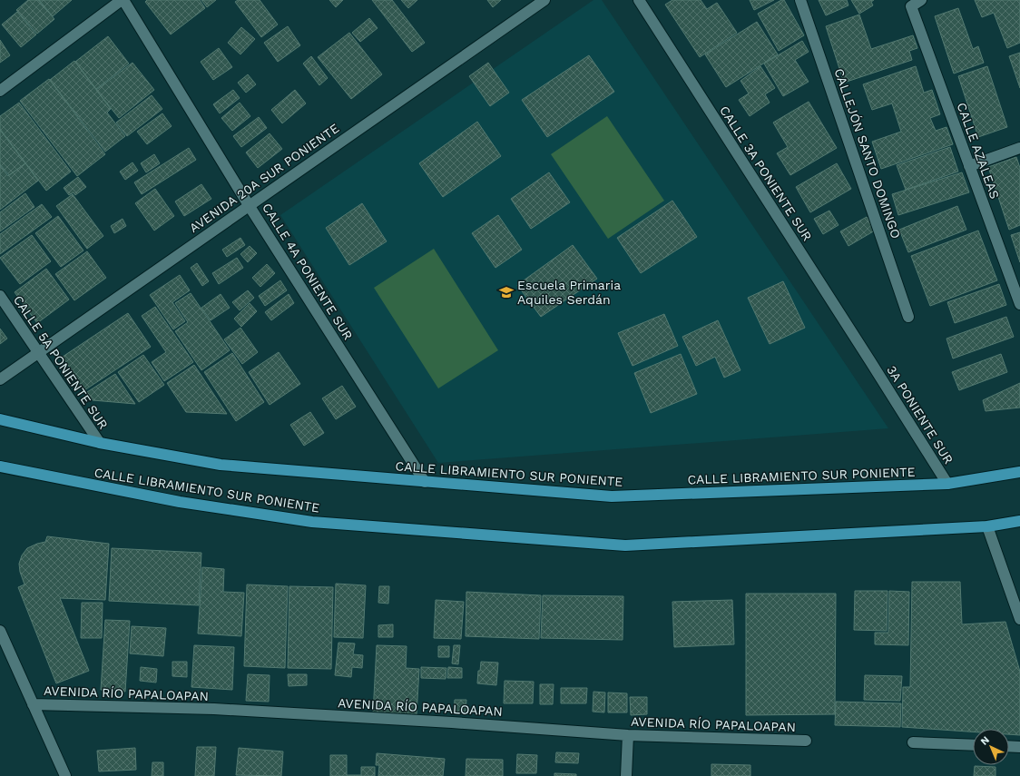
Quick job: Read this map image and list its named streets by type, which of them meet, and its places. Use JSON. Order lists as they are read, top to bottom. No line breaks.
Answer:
{"streets":{"main road":["CALLE LIBRAMIENTO SUR PONIENTE"],"street":["CALLE AZALEAS","CALLEJÓN SANTO DOMINGO","CALLE 3A PONIENTE SUR","AVENIDA 20A SUR PONIENTE","CALLE 4A PONIENTE SUR","CALLE 5A PONIENTE SUR","3A PONIENTE SUR","AVENIDA RÍO PAPALOAPAN"]},"crossings":[["CALLE 3A PONIENTE SUR","3A PONIENTE SUR"],["AVENIDA 20A SUR PONIENTE","CALLE 4A PONIENTE SUR"],["AVENIDA 20A SUR PONIENTE","CALLE 5A PONIENTE SUR"],["CALLE 4A PONIENTE SUR","CALLE LIBRAMIENTO SUR PONIENTE"],["CALLE 5A PONIENTE SUR","CALLE LIBRAMIENTO SUR PONIENTE"],["3A PONIENTE SUR","CALLE LIBRAMIENTO SUR PONIENTE"]],"places":{"school or university":["Escuela Primaria Aquiles Serdán"]},"north":"top left"}
